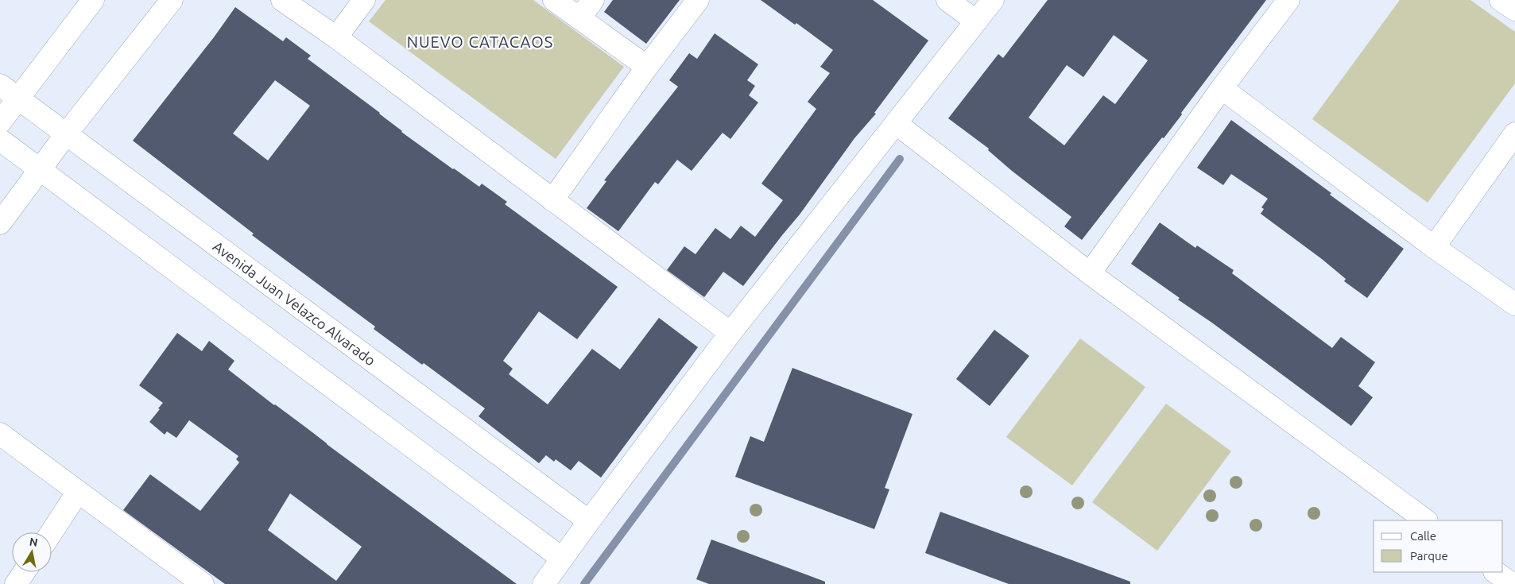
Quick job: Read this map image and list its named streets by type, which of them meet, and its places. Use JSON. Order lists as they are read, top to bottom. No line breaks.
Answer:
{"streets":{"street":["Avenida Juan Velazco Alvarado"]},"districts":["NUEVO CATACAOS"],"legend":["Calle","Parque"],"north":"top"}
